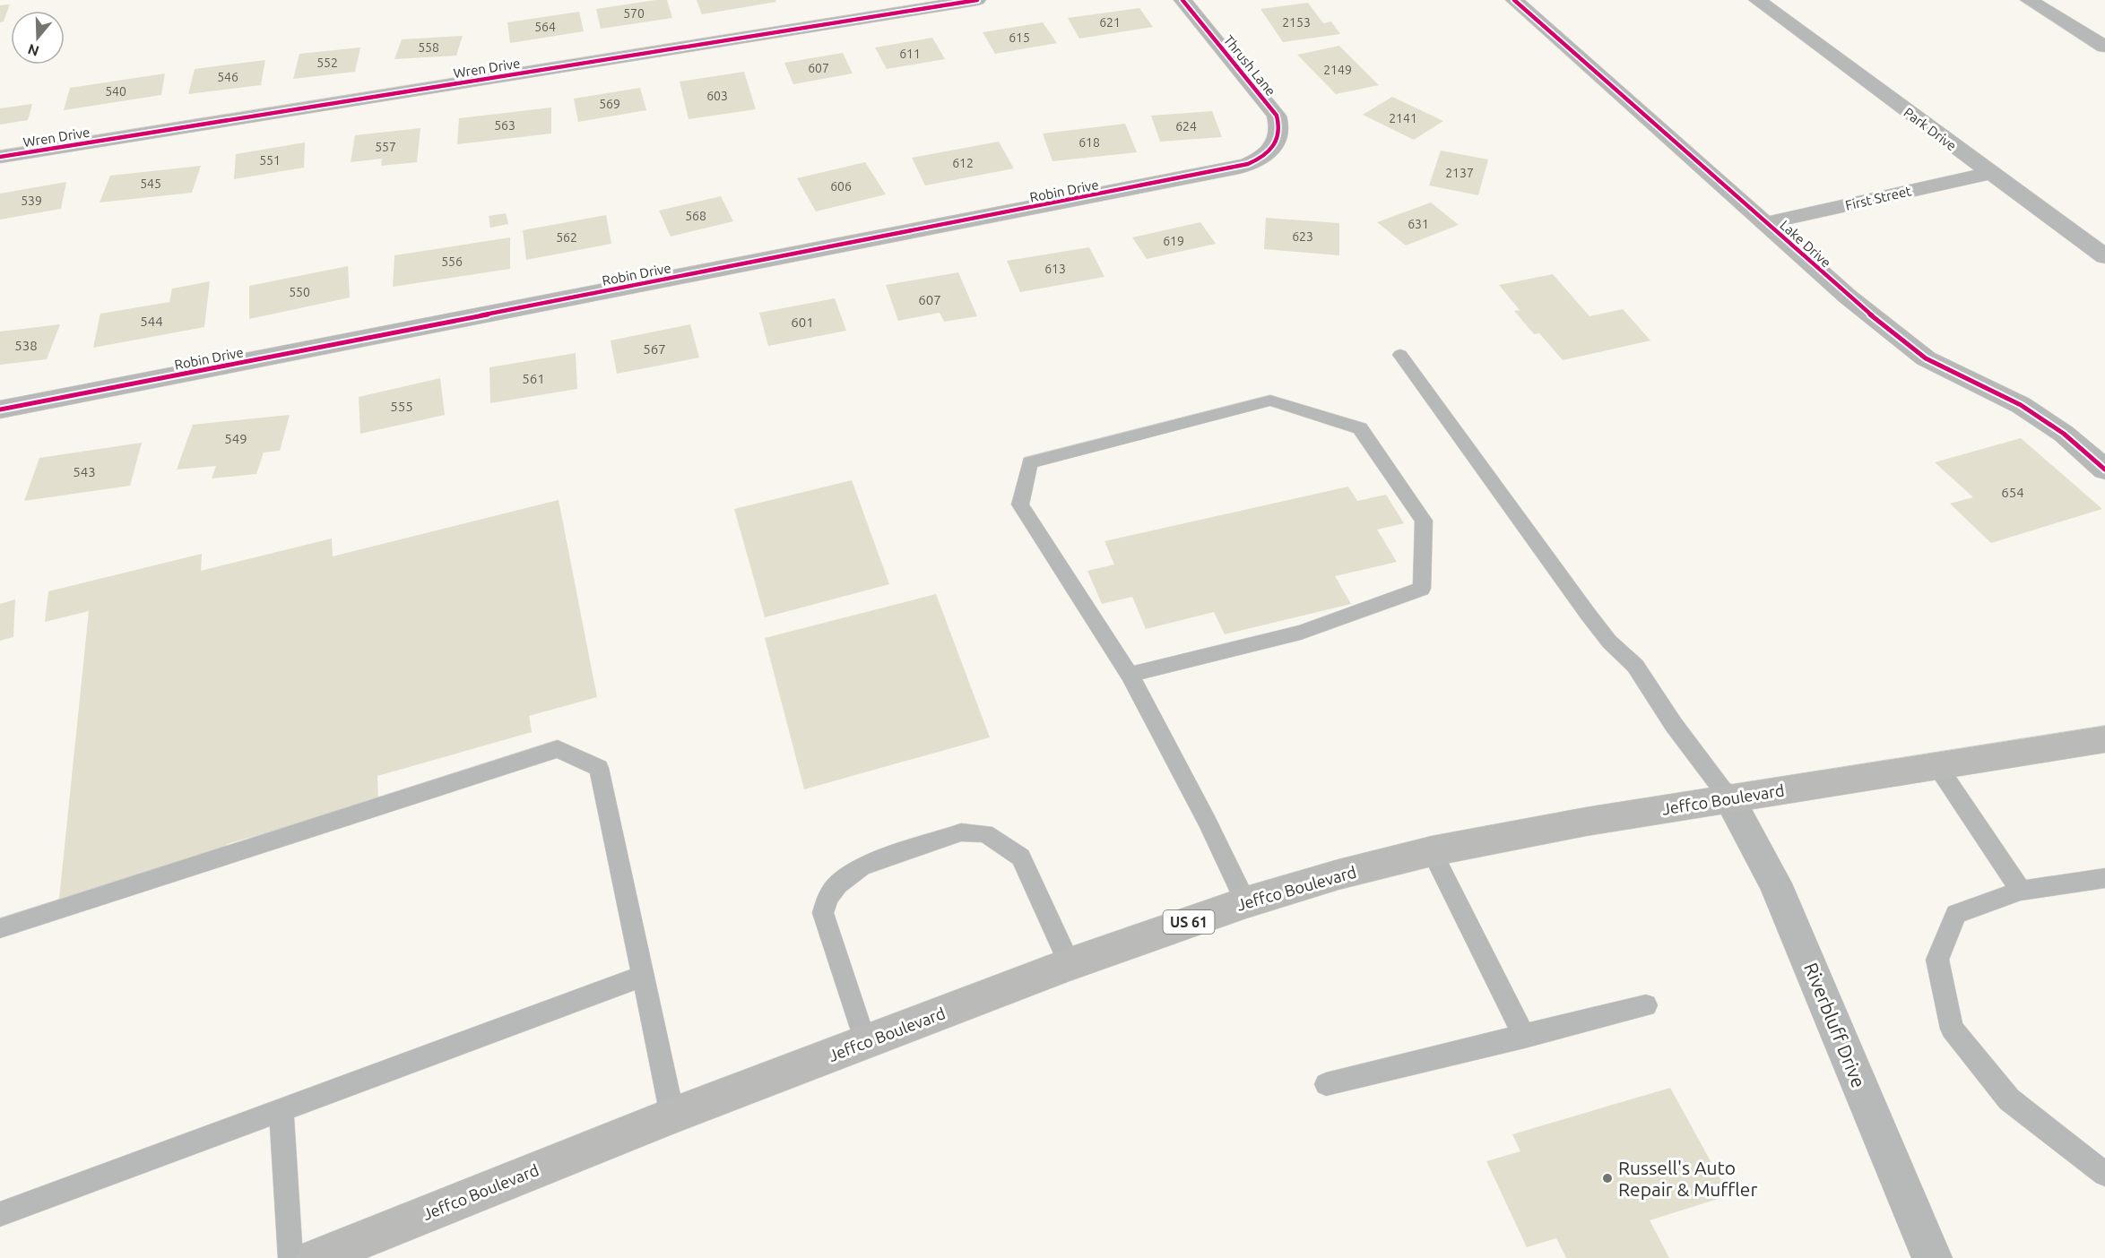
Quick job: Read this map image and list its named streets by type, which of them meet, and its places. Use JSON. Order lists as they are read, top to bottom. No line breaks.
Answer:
{"streets":{"main road":["Jeffco Boulevard","US 61"],"street":["Thrush Lane","Wren Drive","Park Drive","Robin Drive","First Street","Lake Drive","Riverbluff Drive"]},"crossings":[["Thrush Lane","Robin Drive"],["Park Drive","First Street"],["First Street","Lake Drive"],["Jeffco Boulevard","Riverbluff Drive"]],"places":["Russell's Auto Repair & Muffler"],"house_numbers":["570","621","2153","564","615","558","611","552","607","2149","546","540","603","569","2141","563","624","618","557","551","612","2137","545","606","539","568","631","623","562","619","556","613","550","607","544","601","538","567","561","555","549","543","654"],"north":"bottom"}
